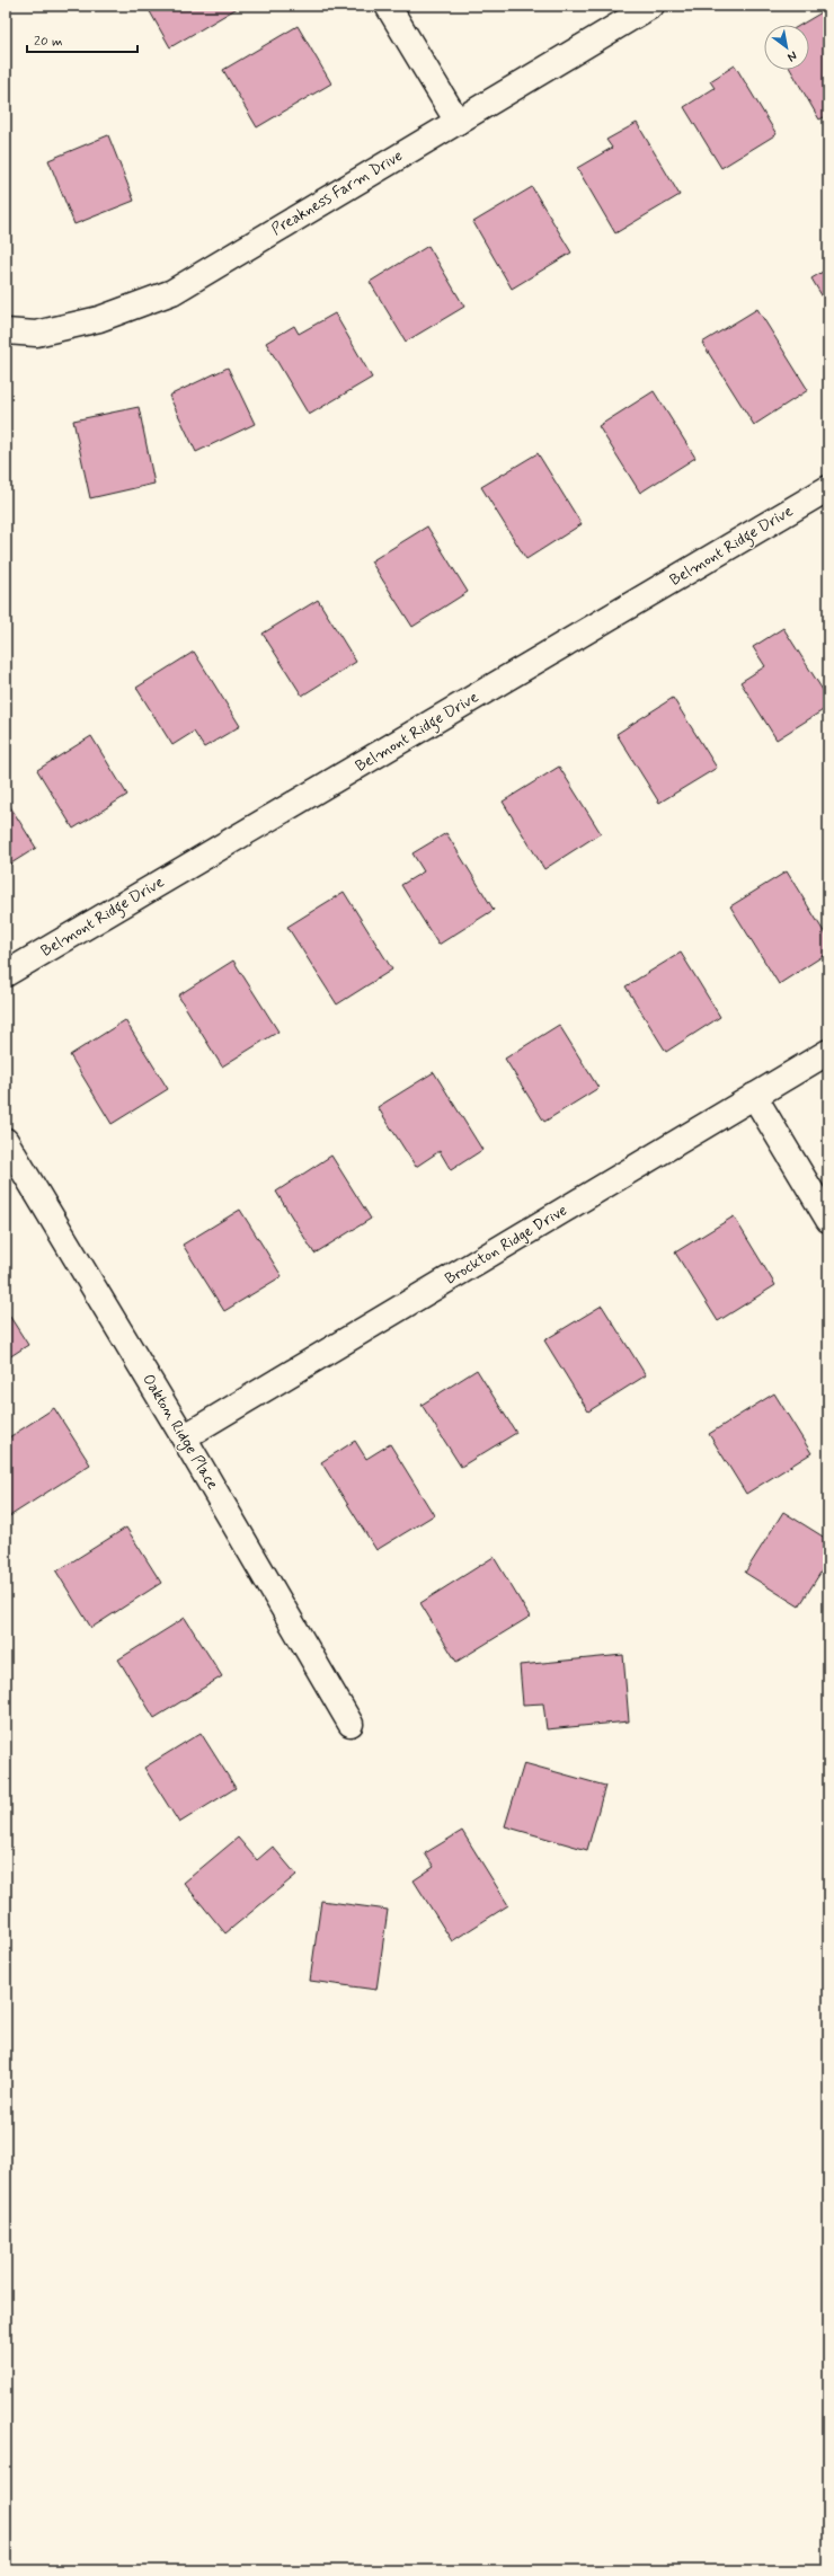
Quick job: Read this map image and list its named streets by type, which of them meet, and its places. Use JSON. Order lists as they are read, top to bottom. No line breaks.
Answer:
{"streets":{"street":["Preakness Farm Drive","Belmont Ridge Drive","Brockton Ridge Drive","Oakton Ridge Place"]},"crossings":[["Brockton Ridge Drive","Oakton Ridge Place"]],"scale_bar":"20 m","north":"bottom right"}
